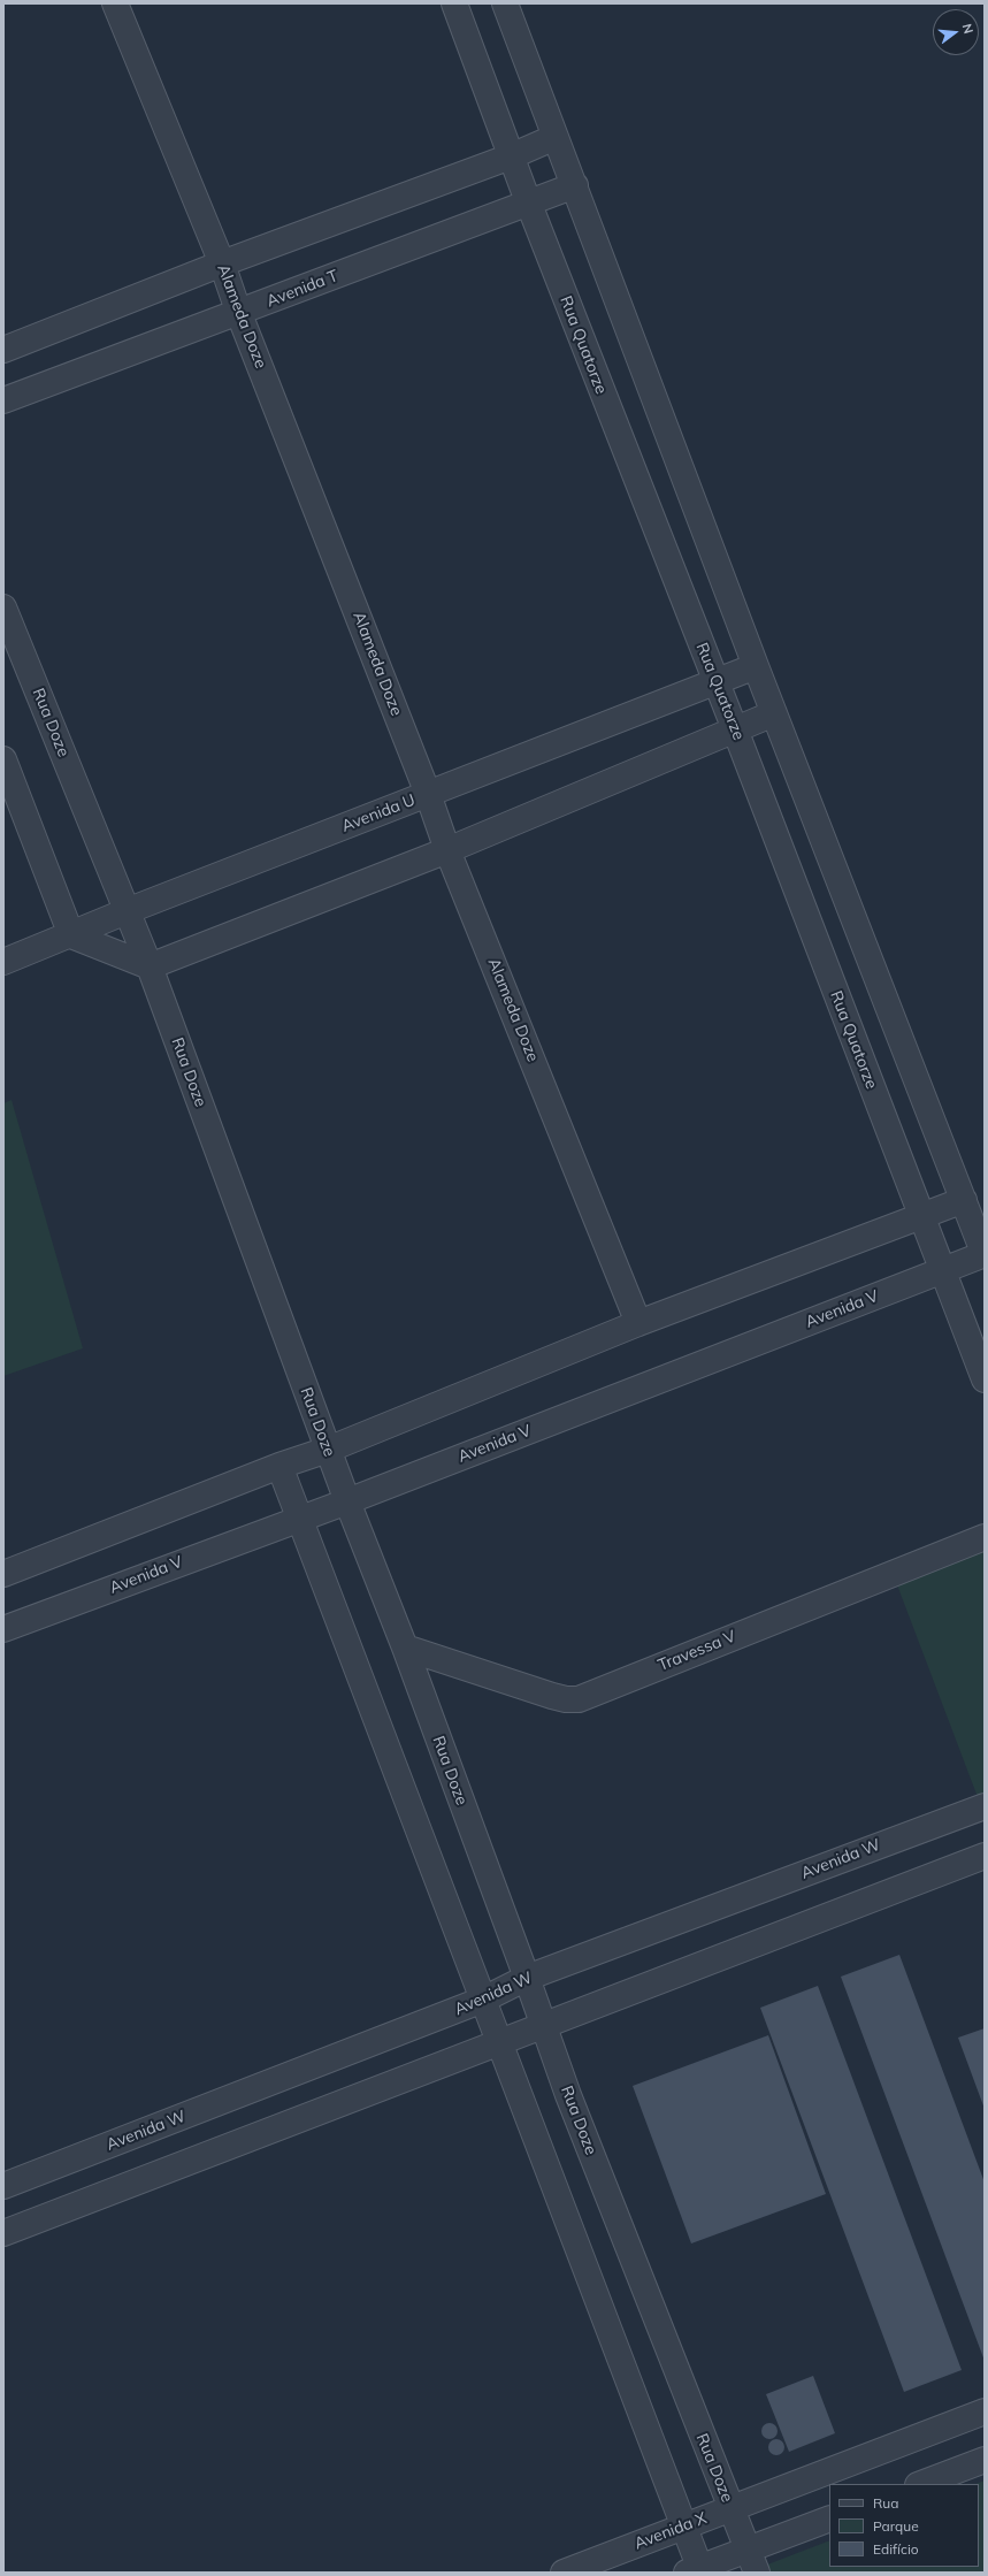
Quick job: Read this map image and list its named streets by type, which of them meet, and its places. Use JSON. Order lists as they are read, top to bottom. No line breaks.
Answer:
{"streets":{"street":["Avenida T","Alameda Doze","Rua Quatorze","Rua Doze","Avenida U","Avenida V","Travessa V","Avenida W","Avenida X"]},"crossings":[["Avenida T","Alameda Doze"],["Avenida T","Rua Quatorze"],["Alameda Doze","Avenida U"],["Rua Quatorze","Avenida U"],["Rua Quatorze","Avenida V"],["Rua Doze","Avenida U"],["Rua Doze","Avenida V"],["Rua Doze","Travessa V"],["Rua Doze","Avenida W"],["Rua Doze","Avenida X"]],"legend":["Rua","Parque","Edifício"],"north":"right"}
